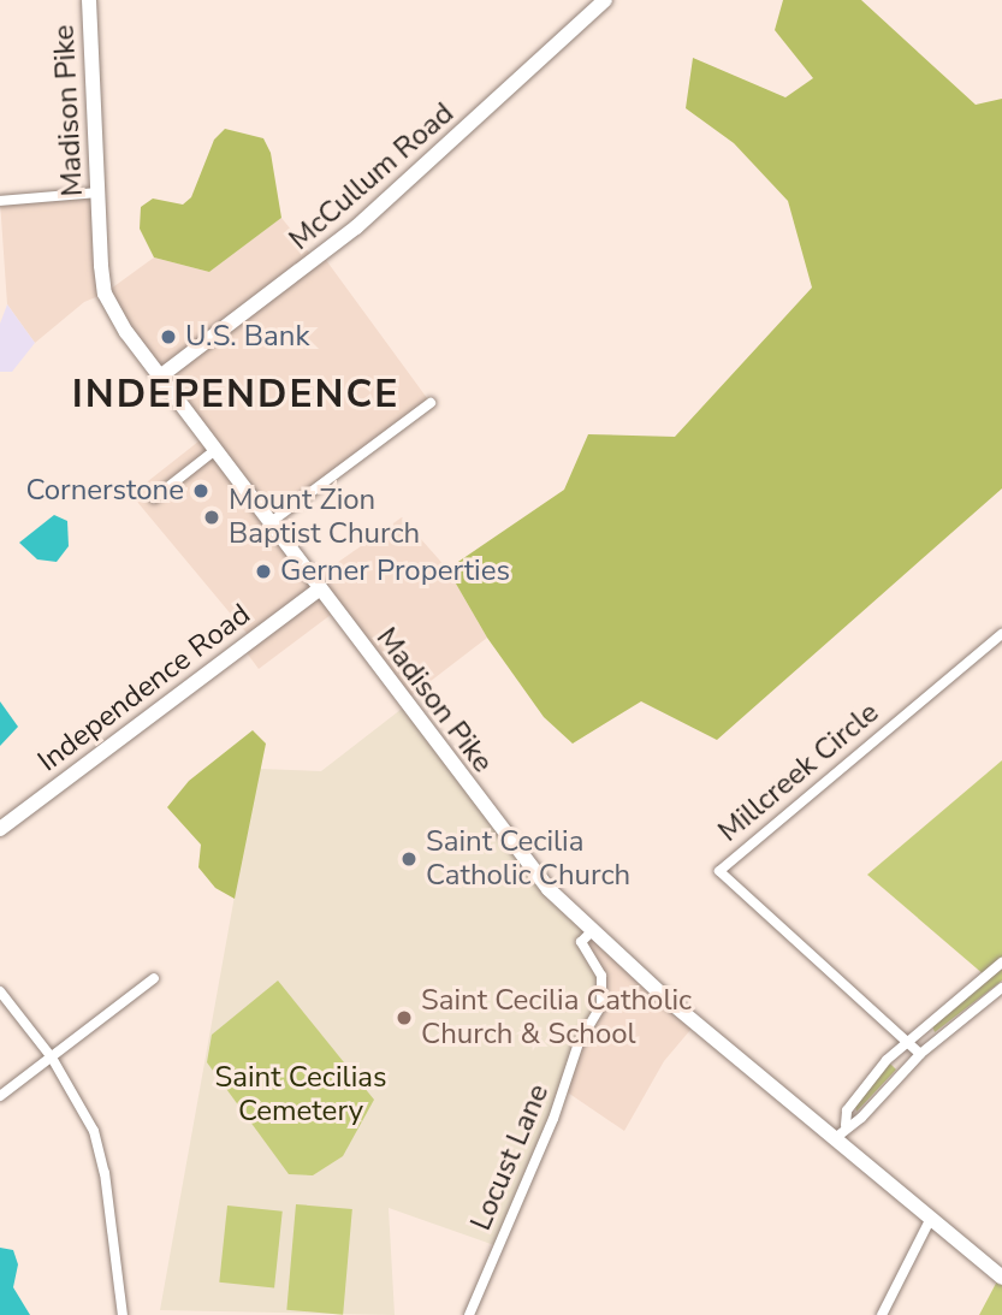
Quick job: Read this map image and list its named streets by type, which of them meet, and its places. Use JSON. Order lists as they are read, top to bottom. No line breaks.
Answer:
{"streets":{"main road":["Madison Pike","McCullum Road","Independence Road"],"street":["Millcreek Circle","Locust Lane"]},"crossings":[["Madison Pike","McCullum Road"],["Madison Pike","Independence Road"],["Madison Pike","Locust Lane"]],"districts":["INDEPENDENCE"],"parks":["Saint Cecilias Cemetery"],"places":["U.S. Bank","Cornerstone","Mount Zion Baptist Church","Gerner Properties","Saint Cecilia Catholic Church","Saint Cecilia Catholic Church & School"]}
